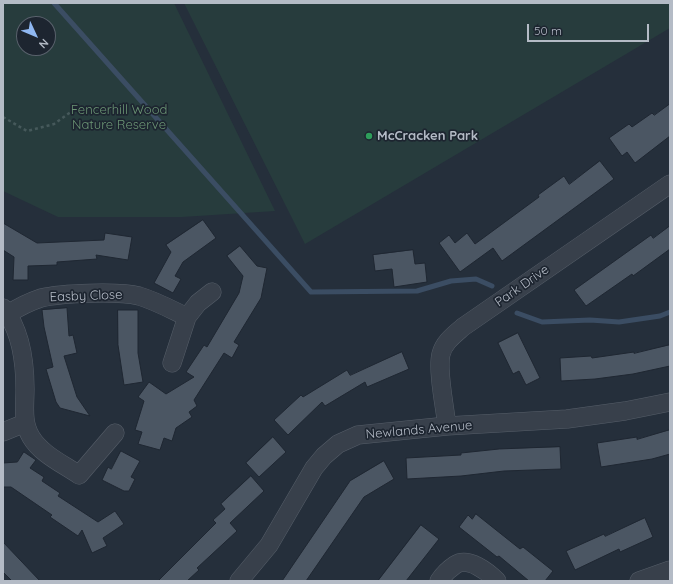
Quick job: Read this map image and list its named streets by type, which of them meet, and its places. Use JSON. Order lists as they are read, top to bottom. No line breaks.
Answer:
{"streets":{"street":["Park Drive","Easby Close","Newlands Avenue"]},"crossings":[["Park Drive","Newlands Avenue"]],"parks":["Fencerhill Wood Nature Reserve"],"places":["McCracken Park"],"scale_bar":"50 m","north":"bottom right"}
